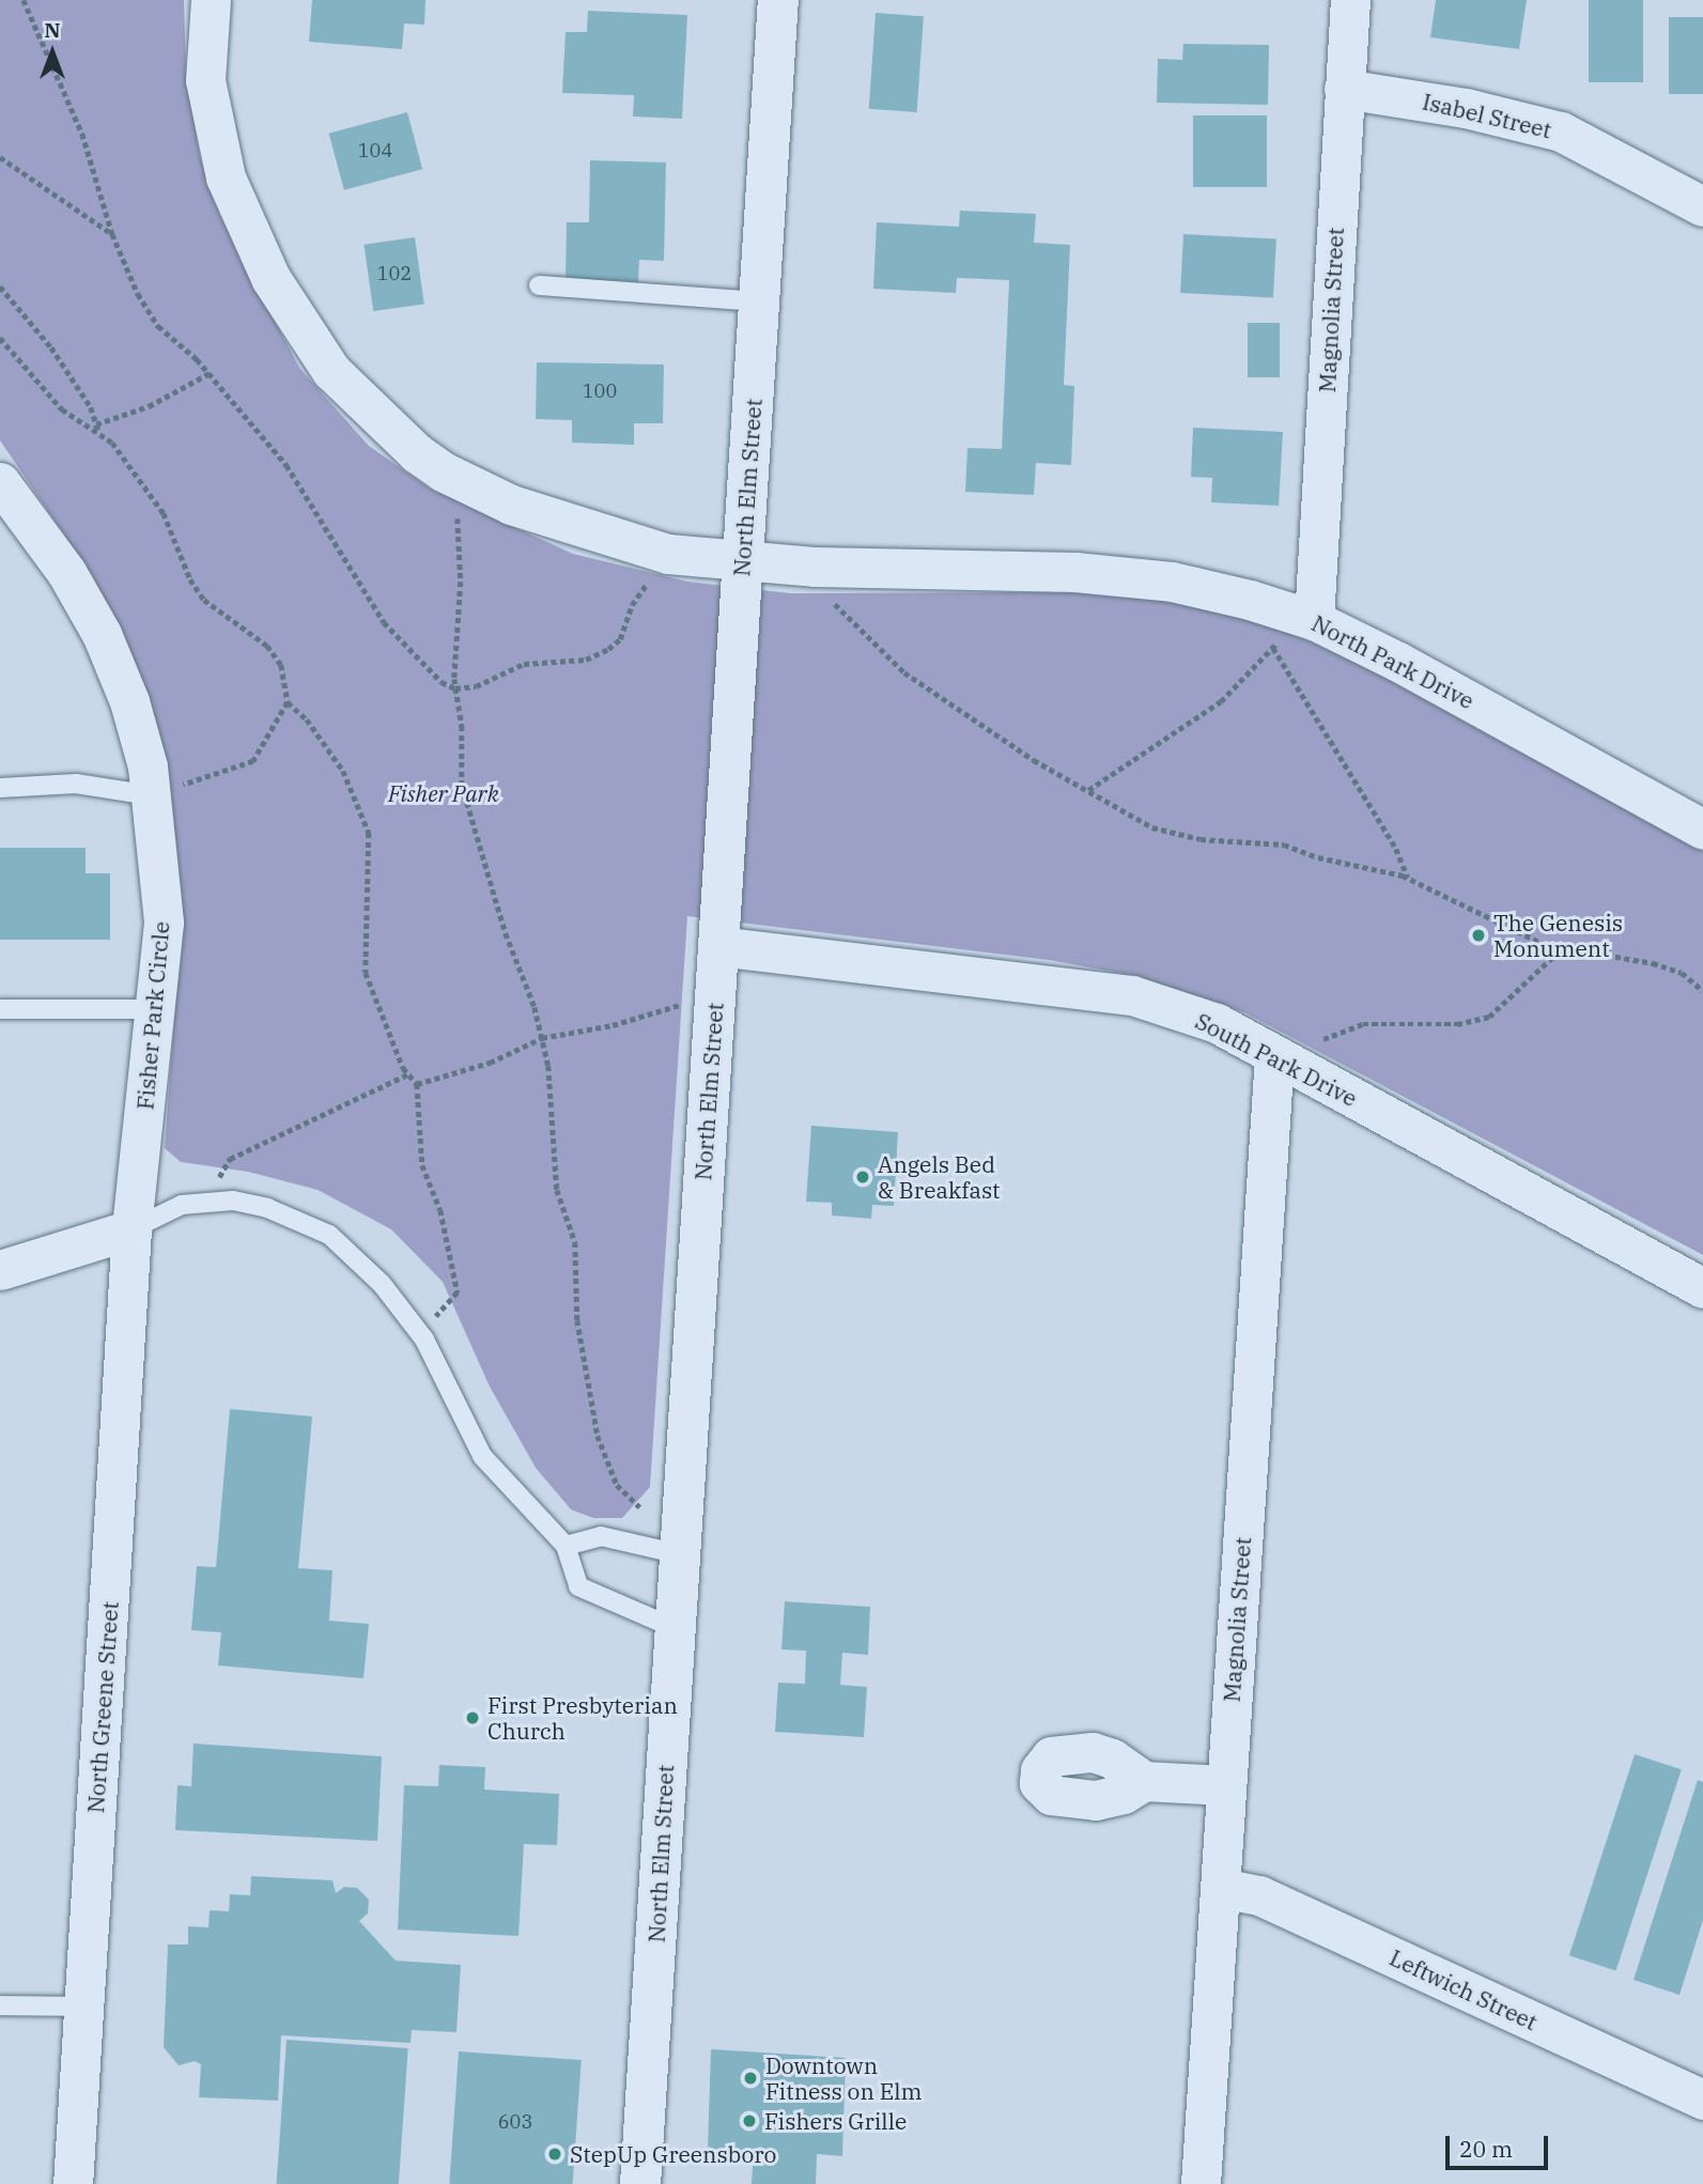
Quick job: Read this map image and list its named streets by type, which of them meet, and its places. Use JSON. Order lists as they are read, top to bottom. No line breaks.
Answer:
{"streets":{"main road":["North Elm Street"],"street":["Isabel Street","Magnolia Street","North Park Drive","Fisher Park Circle","South Park Drive","North Greene Street","Leftwich Street"]},"crossings":[["Isabel Street","Magnolia Street"],["Magnolia Street","North Park Drive"],["Magnolia Street","South Park Drive"],["Magnolia Street","Leftwich Street"],["North Elm Street","North Park Drive"],["North Elm Street","South Park Drive"],["Fisher Park Circle","North Greene Street"]],"parks":["Fisher Park"],"places":["The Genesis Monument","Angels Bed & Breakfast","First Presbyterian Church","Downtown Fitness on Elm","Fishers Grille","StepUp Greensboro"],"house_numbers":["104","102","100","603"],"scale_bar":"20 m","north":"top"}
